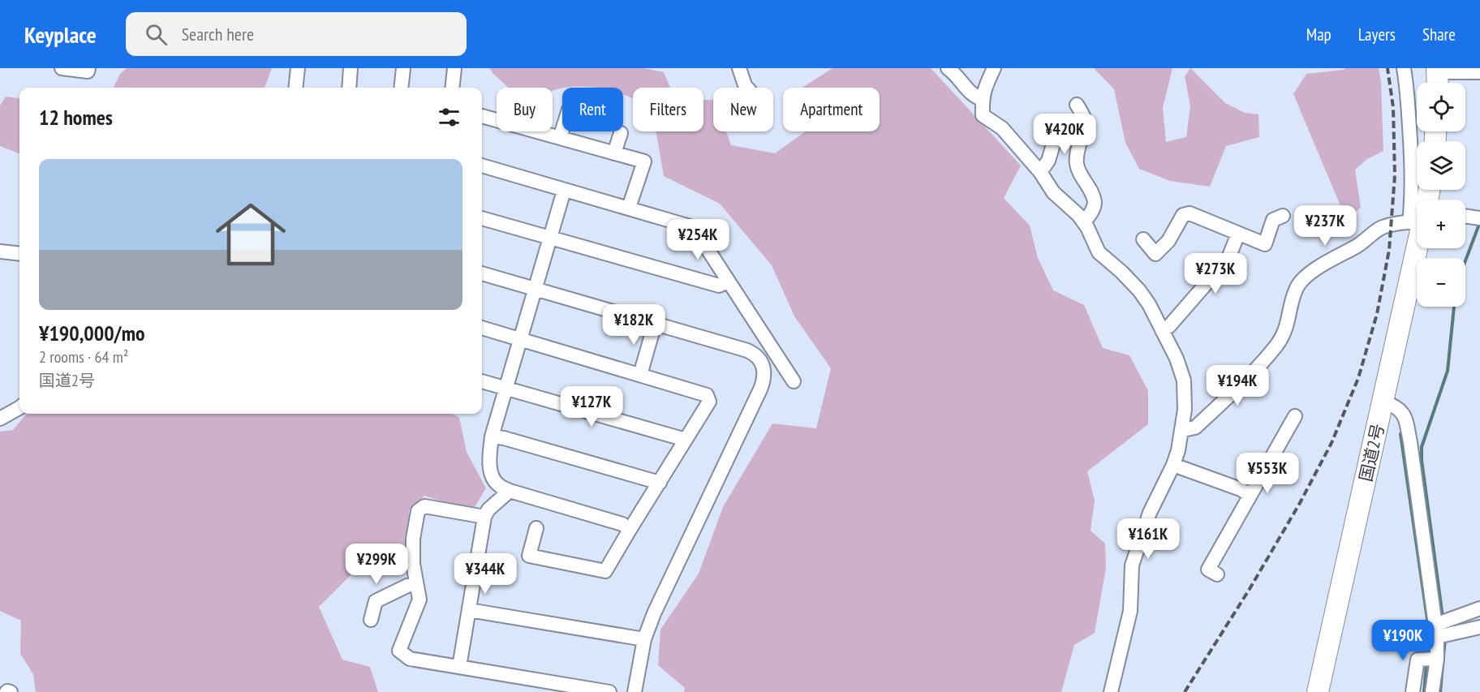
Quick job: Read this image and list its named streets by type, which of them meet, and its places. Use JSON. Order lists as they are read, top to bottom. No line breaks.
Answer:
{"streets":{"highway":["国道2号"]},"page":{"header":"Keyplace","search":"Search here","nav":["Map","Layers","Share"],"map_buttons":["+","−"],"chip":["Buy","Rent","Filters","New","Apartment"],"heading":"12 homes","price":["¥420K","¥237K","¥254K","¥273K","¥182K","¥194K","¥127K","¥553K","¥161K","¥299K","¥344K","¥190K"],"list":[{"name":"¥190,000/mo","note":"2 rooms · 64 m² · 国道2号"}]}}
